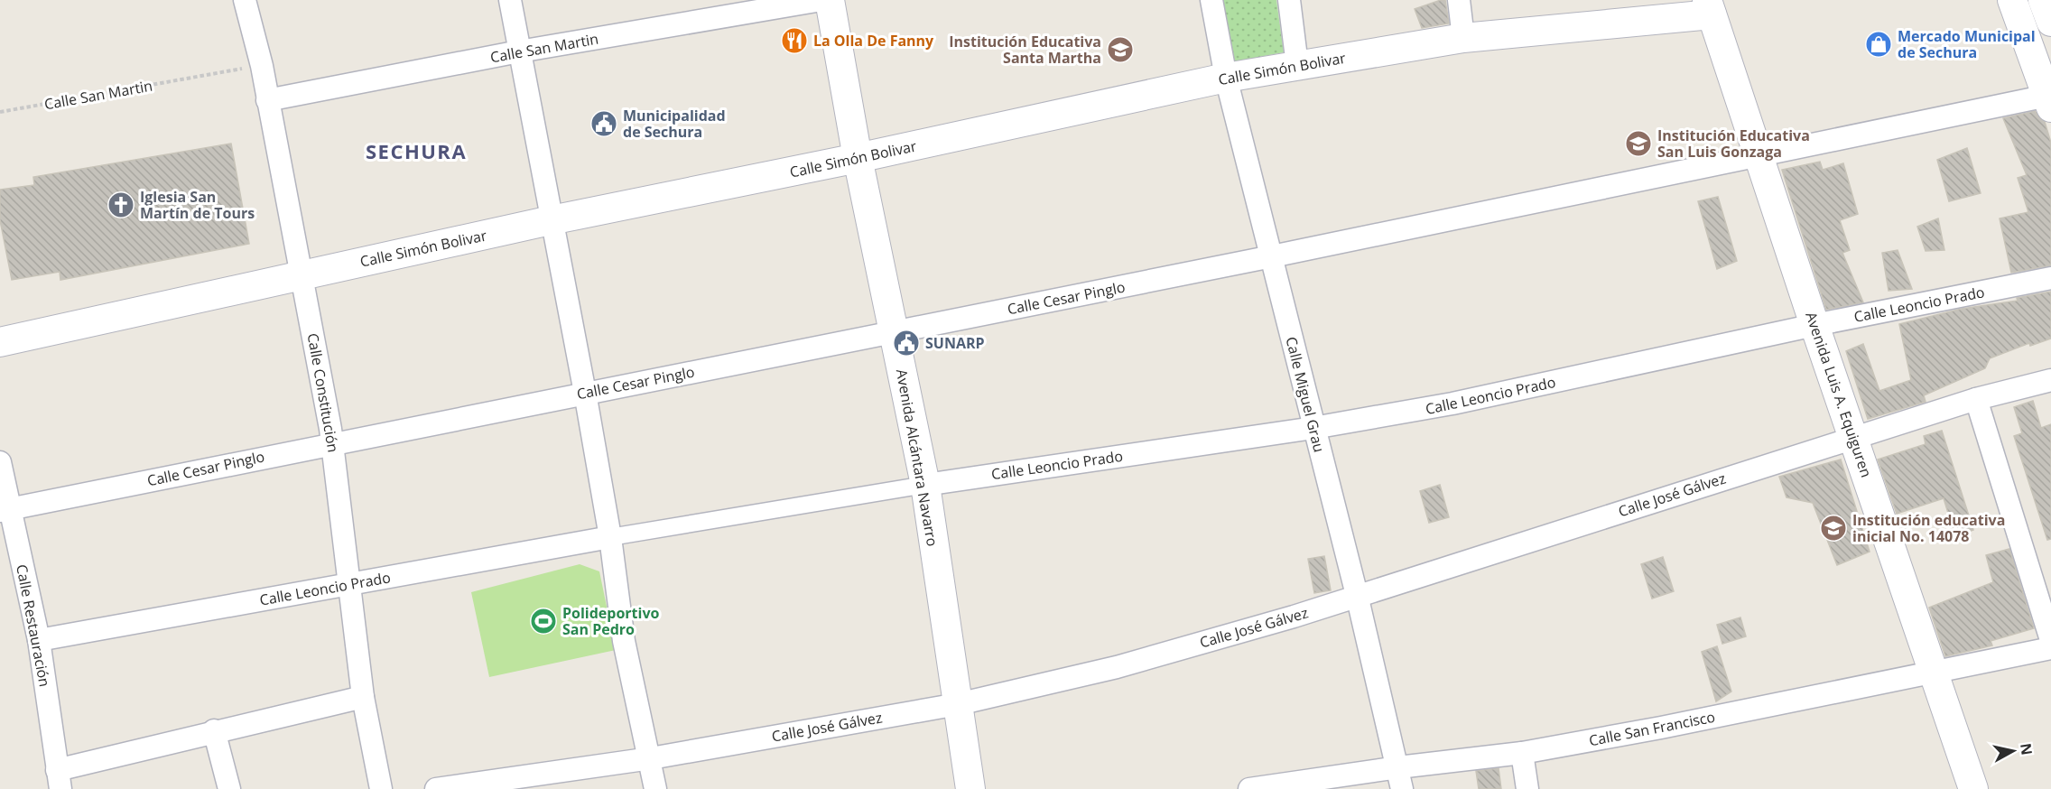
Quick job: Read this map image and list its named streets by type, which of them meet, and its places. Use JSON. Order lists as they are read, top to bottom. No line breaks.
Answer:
{"streets":{"street":["Calle San Martin","Calle Simón Bolivar","Calle Cesar Pinglo","Calle Leoncio Prado","Calle Constitución","Calle Miguel Grau","Avenida Luis A. Equiguren","Avenida Alcántara Navarro","Calle José Gálvez","Calle Restauración","Calle San Francisco"]},"crossings":[["Calle San Martin","Calle Constitución"],["Calle Simón Bolivar","Calle Constitución"],["Calle Simón Bolivar","Calle Miguel Grau"],["Calle Simón Bolivar","Avenida Luis A. Equiguren"],["Calle Simón Bolivar","Avenida Alcántara Navarro"],["Calle Cesar Pinglo","Calle Constitución"],["Calle Cesar Pinglo","Calle Miguel Grau"],["Calle Cesar Pinglo","Avenida Luis A. Equiguren"],["Calle Cesar Pinglo","Avenida Alcántara Navarro"],["Calle Cesar Pinglo","Calle Restauración"],["Calle Leoncio Prado","Calle Constitución"],["Calle Leoncio Prado","Calle Miguel Grau"],["Calle Leoncio Prado","Avenida Luis A. Equiguren"],["Calle Leoncio Prado","Avenida Alcántara Navarro"],["Calle Leoncio Prado","Calle Restauración"],["Calle Miguel Grau","Calle José Gálvez"],["Calle Miguel Grau","Calle San Francisco"],["Avenida Luis A. Equiguren","Calle José Gálvez"],["Avenida Luis A. Equiguren","Calle San Francisco"],["Avenida Alcántara Navarro","Calle José Gálvez"]],"districts":["SECHURA"],"places":{"restaurant":["La Olla De Fanny"],"shop":["Mercado Municipal de Sechura"],"school or university":["Institución Educativa Santa Martha","Institución Educativa San Luis Gonzaga","Institución educativa inicial No. 14078"],"public building":["Municipalidad de Sechura","SUNARP"],"church":["Iglesia San Martín de Tours"],"sports":["Polideportivo San Pedro"]},"north":"right"}
